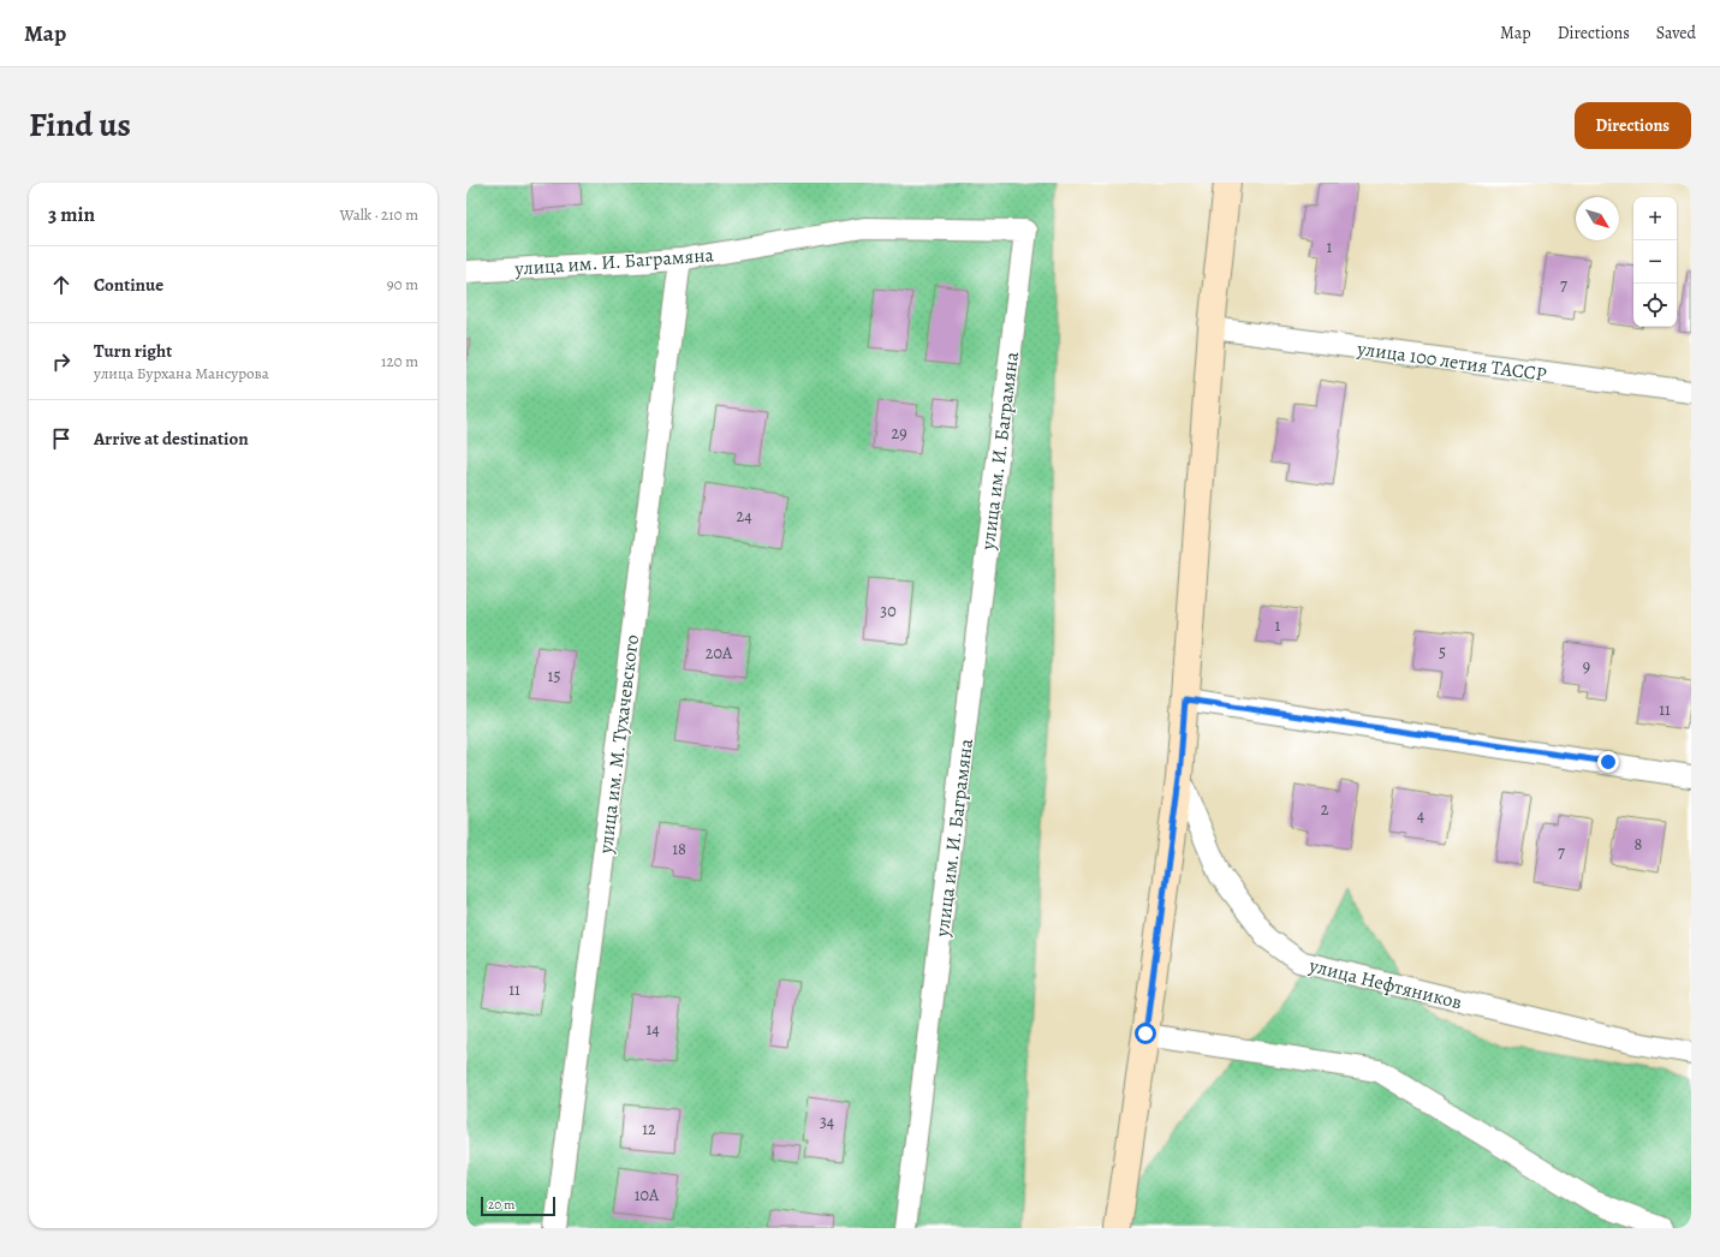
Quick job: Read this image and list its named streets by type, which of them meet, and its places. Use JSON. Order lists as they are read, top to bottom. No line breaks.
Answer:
{"streets":{"street":["улица им. И. Баграмяна","улица 100 летия ТАССР","улица им. М. Тухачевского","улица Нефтяников"]},"crossings":[["улица им. И. Баграмяна","улица им. М. Тухачевского"]],"house_numbers":["1","7","29","24","30","1","5","20А","9","15","11","2","4","8","18","7","11","14","34","12","10А"],"scale_bar":"20 m","north":"bottom right","page":{"header":"Map","nav":["Map","Directions","Saved"],"title":"Find us","buttons":"Directions","heading":["3 min","Walk · 210 m"],"map_buttons":["+","−"],"list":[["Continue","90 m"],["Turn right","улица Бурхана Мансурова","120 m"],"Arrive at destination"],"scale":"20 m"}}
